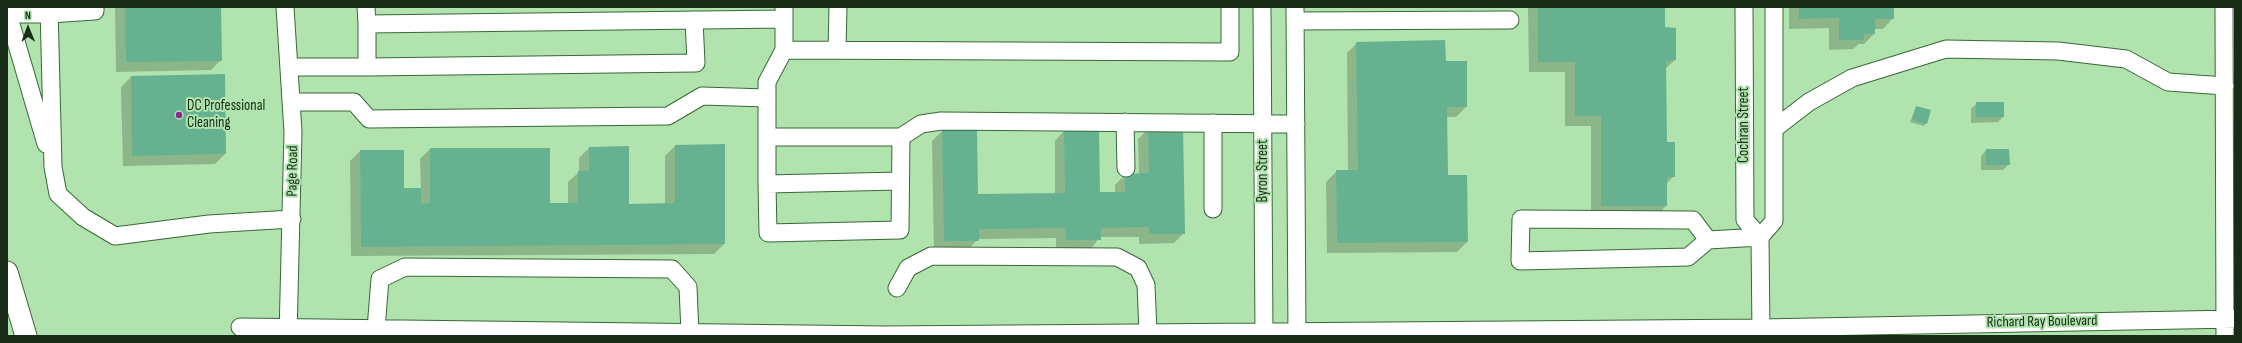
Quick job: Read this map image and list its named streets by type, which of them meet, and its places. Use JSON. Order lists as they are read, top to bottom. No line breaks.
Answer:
{"streets":{"street":["Cochran Street","Page Road","Byron Street","Richard Ray Boulevard"]},"crossings":[["Page Road","Richard Ray Boulevard"],["Byron Street","Richard Ray Boulevard"]],"places":["DC Professional Cleaning"],"north":"top"}
